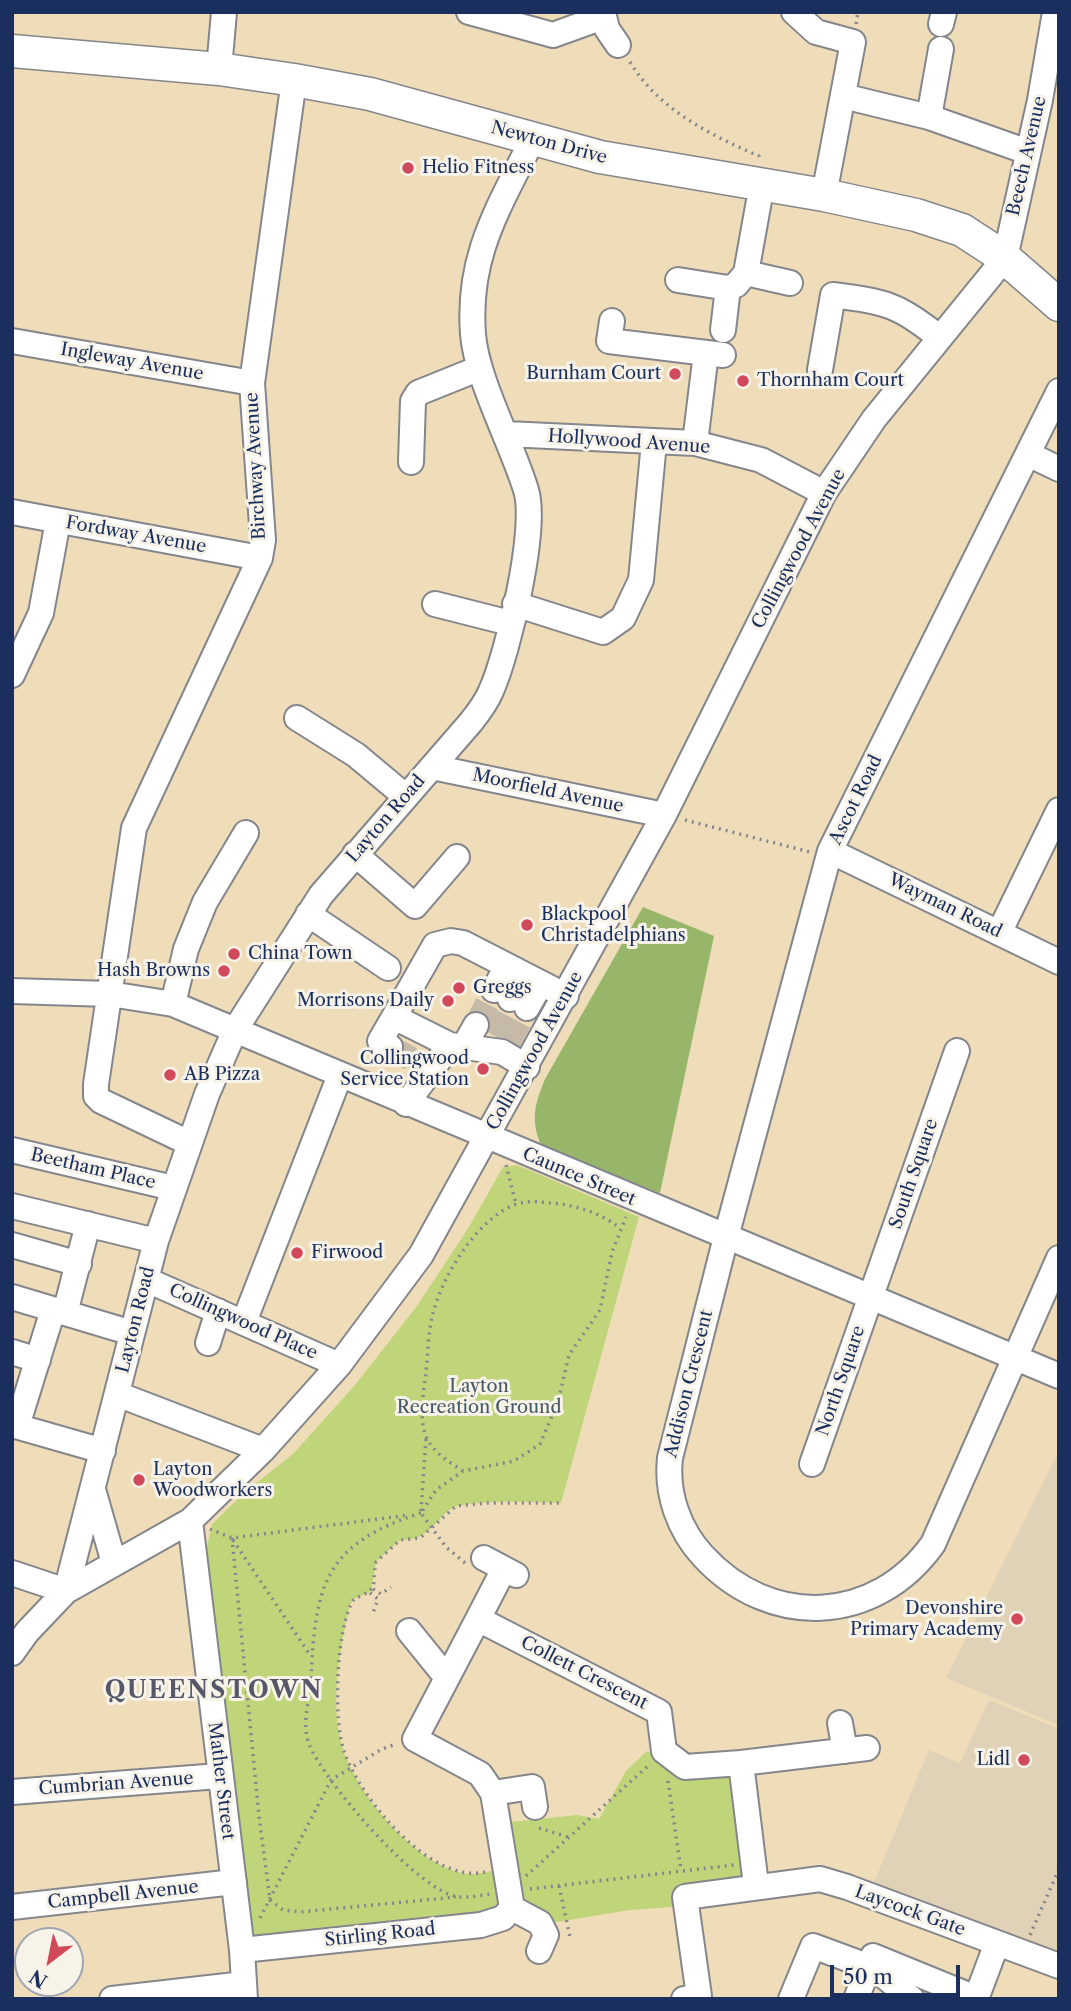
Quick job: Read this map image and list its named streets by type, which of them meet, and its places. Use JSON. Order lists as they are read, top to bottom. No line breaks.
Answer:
{"streets":{"main road":["Newton Drive"],"street":["Beech Avenue","Ingleway Avenue","Hollywood Avenue","Birchway Avenue","Fordway Avenue","Collingwood Avenue","Moorfield Avenue","Ascot Road","Layton Road","Wayman Road","Beetham Place","South Square","Caunce Street","Collingwood Place","North Square","Addison Crescent","Collett Crescent","Mather Street","Cumbrian Avenue","Campbell Avenue","Laycock Gate","Stirling Road"]},"crossings":[["Newton Drive","Beech Avenue"],["Newton Drive","Birchway Avenue"],["Newton Drive","Collingwood Avenue"],["Newton Drive","Layton Road"],["Beech Avenue","Collingwood Avenue"],["Ingleway Avenue","Birchway Avenue"],["Hollywood Avenue","Collingwood Avenue"],["Hollywood Avenue","Layton Road"],["Birchway Avenue","Fordway Avenue"],["Birchway Avenue","Layton Road"],["Birchway Avenue","Caunce Street"],["Collingwood Avenue","Moorfield Avenue"],["Collingwood Avenue","Layton Road"],["Collingwood Avenue","Caunce Street"],["Collingwood Avenue","Collingwood Place"],["Collingwood Avenue","Mather Street"],["Moorfield Avenue","Layton Road"],["Ascot Road","Wayman Road"],["Ascot Road","Caunce Street"],["Ascot Road","Addison Crescent"],["Layton Road","Beetham Place"],["Layton Road","Caunce Street"],["Layton Road","Collingwood Place"],["South Square","Caunce Street"],["South Square","North Square"],["Caunce Street","North Square"],["Caunce Street","Addison Crescent"],["Mather Street","Cumbrian Avenue"],["Mather Street","Campbell Avenue"],["Mather Street","Stirling Road"]],"districts":["QUEENSTOWN"],"parks":["Layton Recreation Ground"],"places":["Helio Fitness","Burnham Court","Thornham Court","Blackpool Christadelphians","China Town","Hash Browns","Greggs","Morrisons Daily","Collingwood Service Station","AB Pizza","Firwood","Layton Woodworkers","Devonshire Primary Academy","Lidl"],"scale_bar":"50 m","north":"bottom left"}
